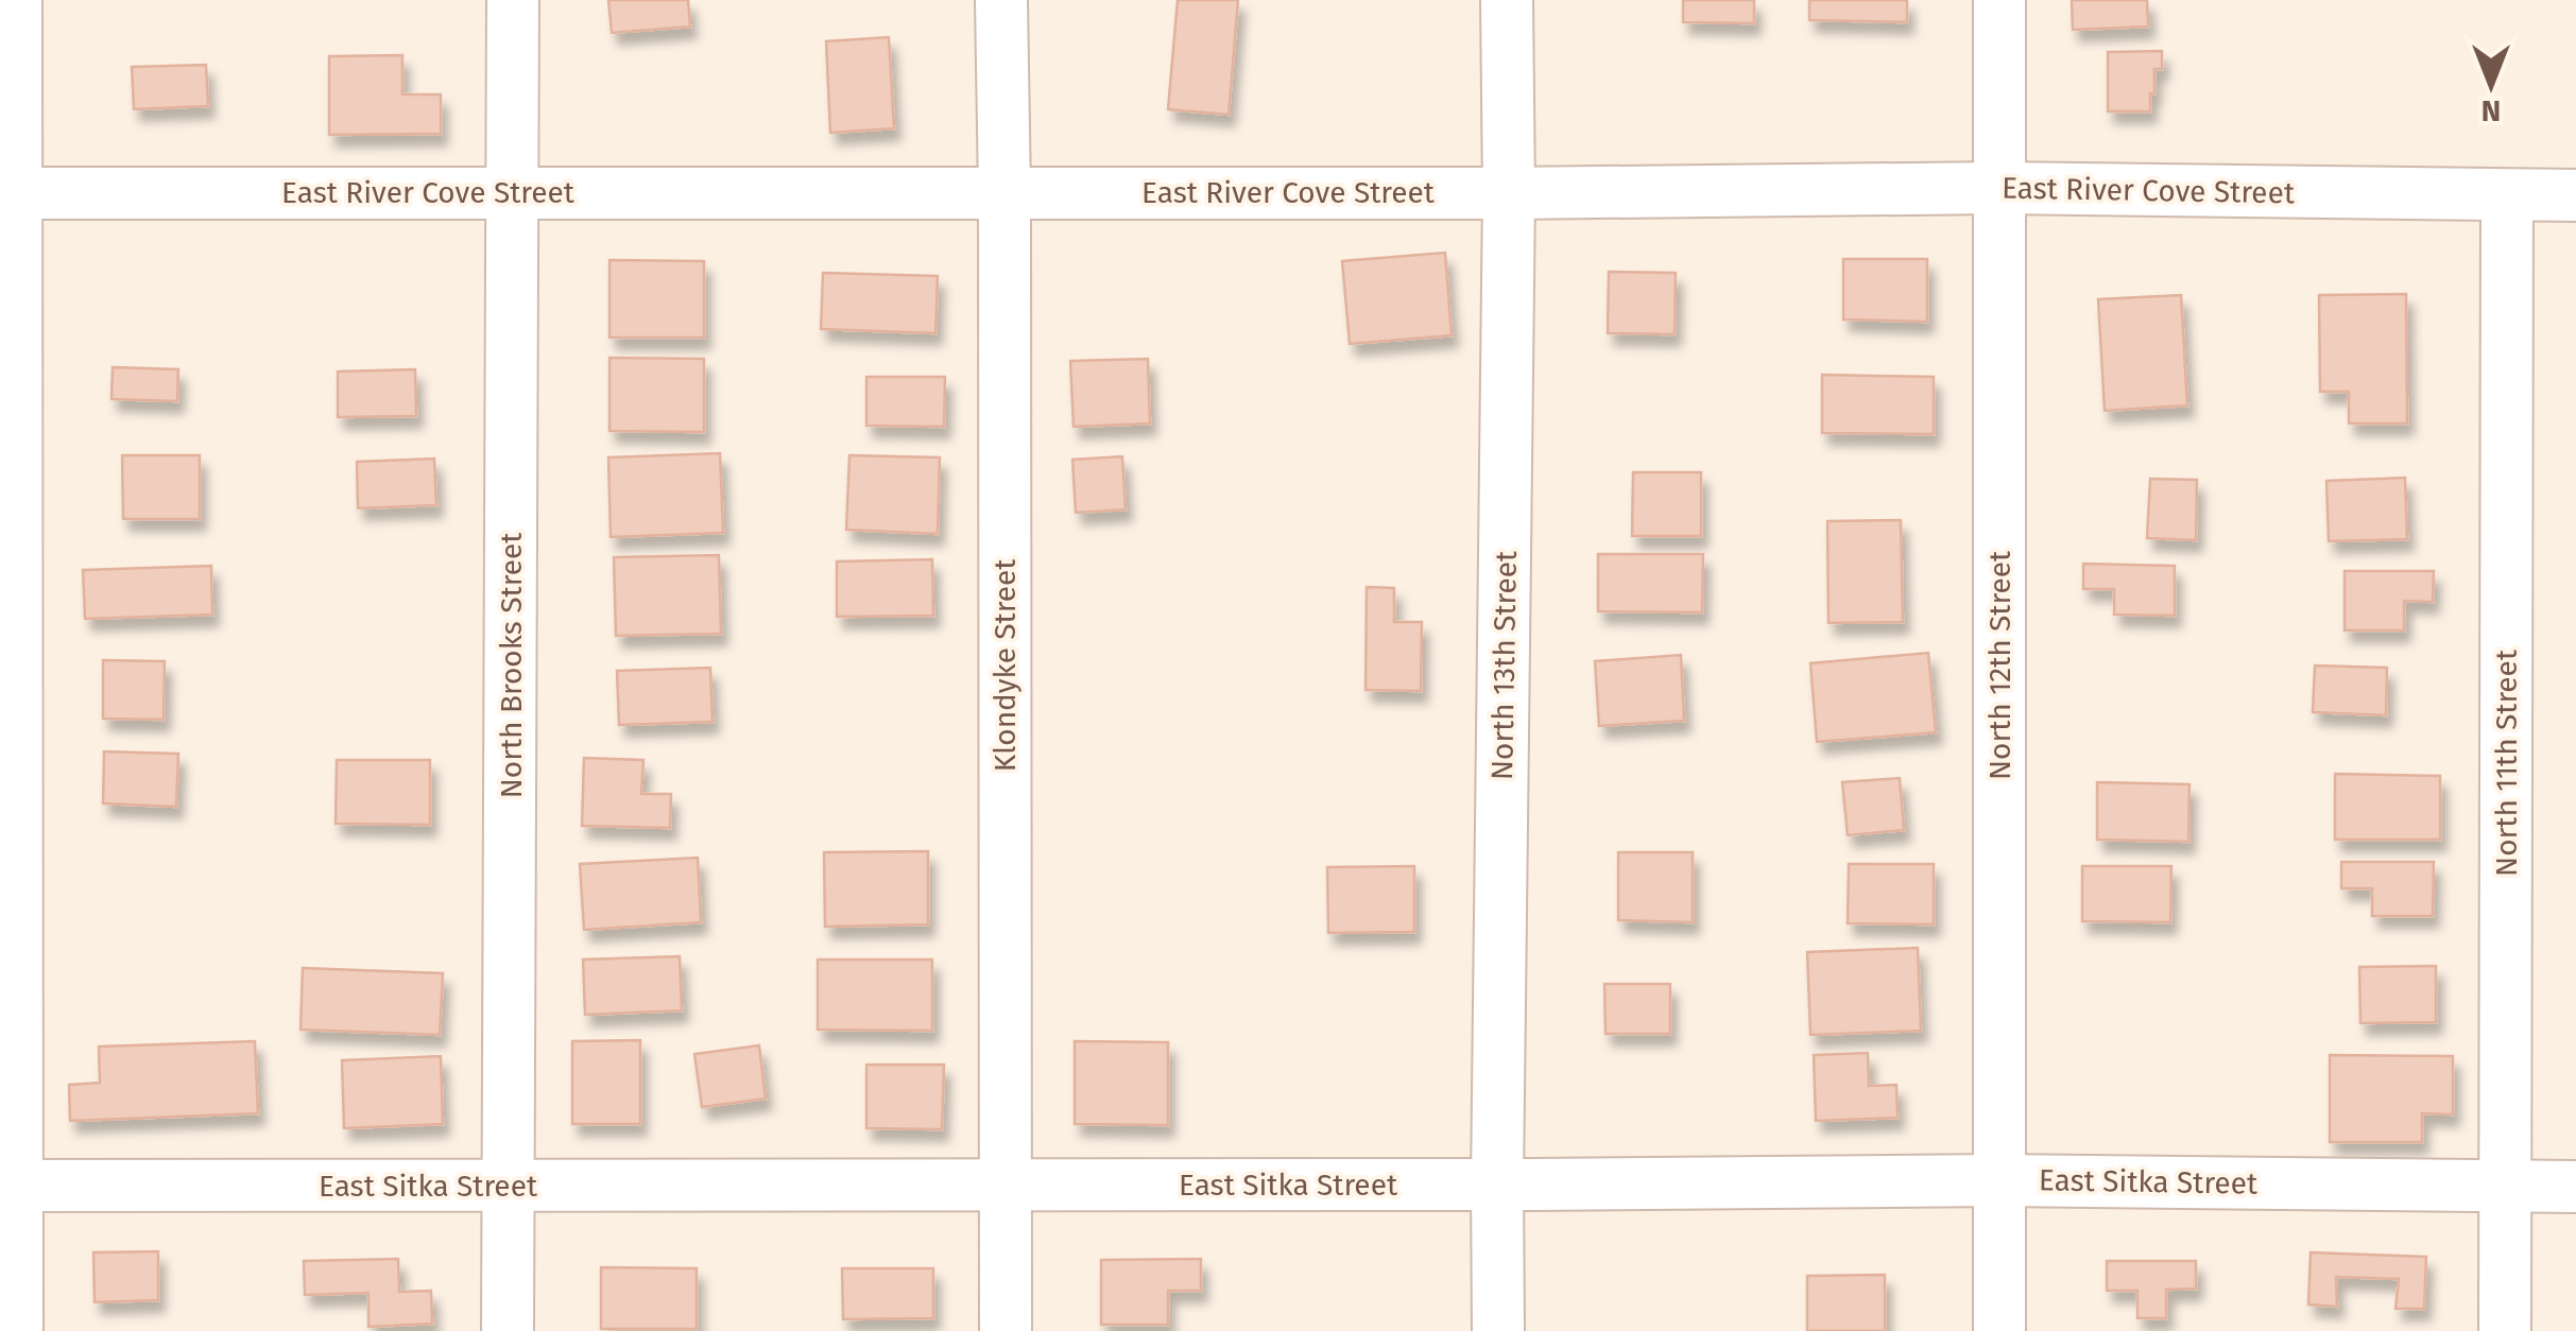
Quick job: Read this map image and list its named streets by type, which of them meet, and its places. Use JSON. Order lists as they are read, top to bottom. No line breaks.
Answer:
{"streets":{"street":["East River Cove Street","North Brooks Street","Klondyke Street","North 13th Street","North 12th Street","North 11th Street","East Sitka Street"]},"crossings":[["East River Cove Street","North Brooks Street"],["East River Cove Street","Klondyke Street"],["East River Cove Street","North 13th Street"],["East River Cove Street","North 12th Street"],["East River Cove Street","North 11th Street"],["North Brooks Street","East Sitka Street"],["Klondyke Street","East Sitka Street"],["North 13th Street","East Sitka Street"],["North 12th Street","East Sitka Street"],["North 11th Street","East Sitka Street"]],"north":"bottom"}
